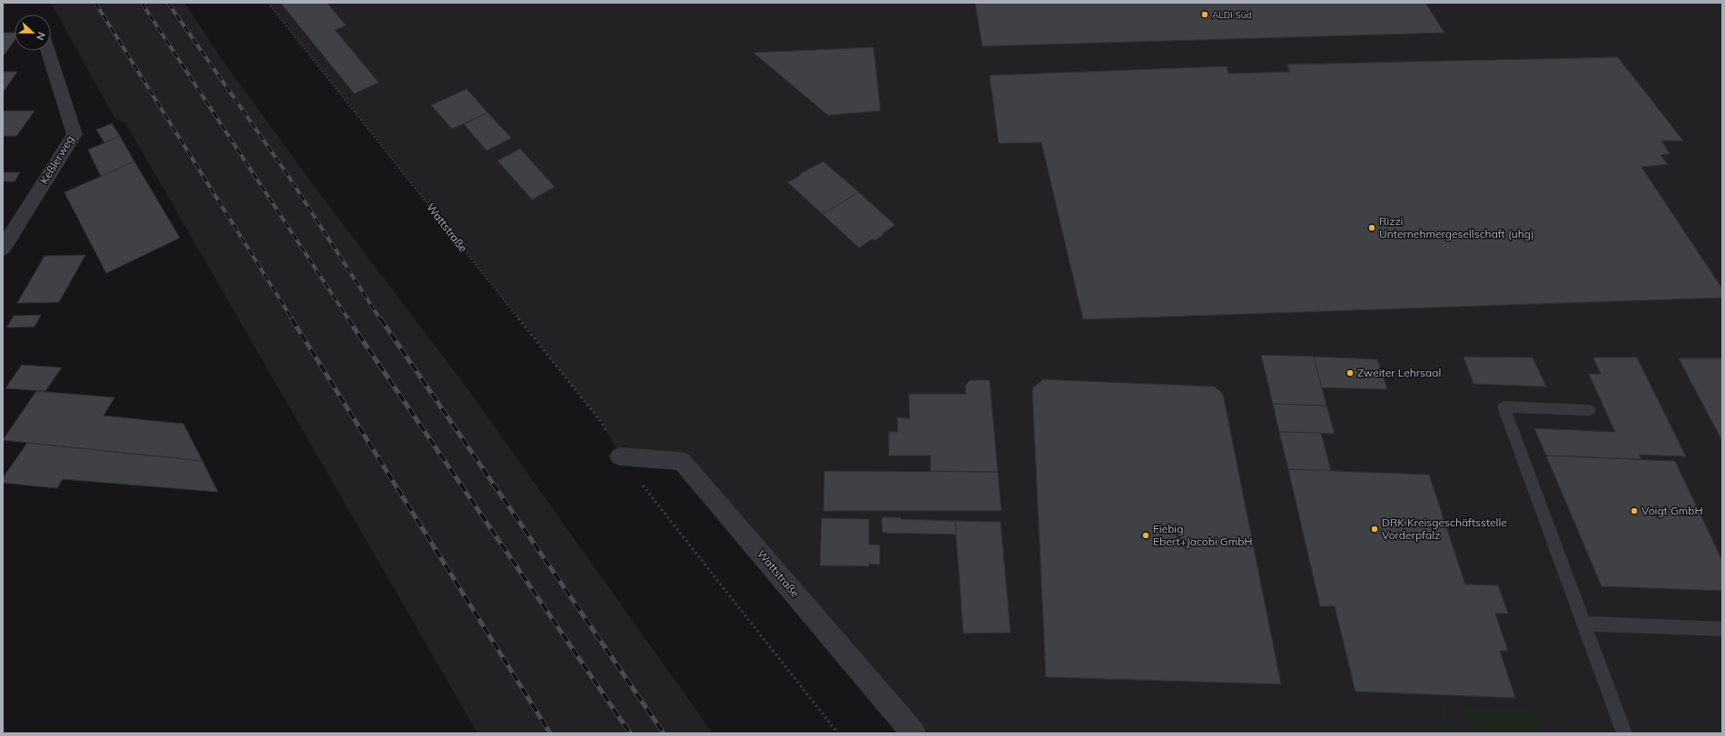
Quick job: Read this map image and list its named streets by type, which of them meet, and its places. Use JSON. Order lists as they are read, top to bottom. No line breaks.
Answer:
{"streets":{"street":["Keßlerweg","Wattstraße"]},"places":["ALDI Süd","Rizzi Unternehmergesellschaft (uhg)","Zweiter Lehrsaal","Voigt GmbH","DRK Kreisgeschäftsstelle Vorderpfalz","Fiebig Ebert+Jacobi GmbH"],"north":"right"}
